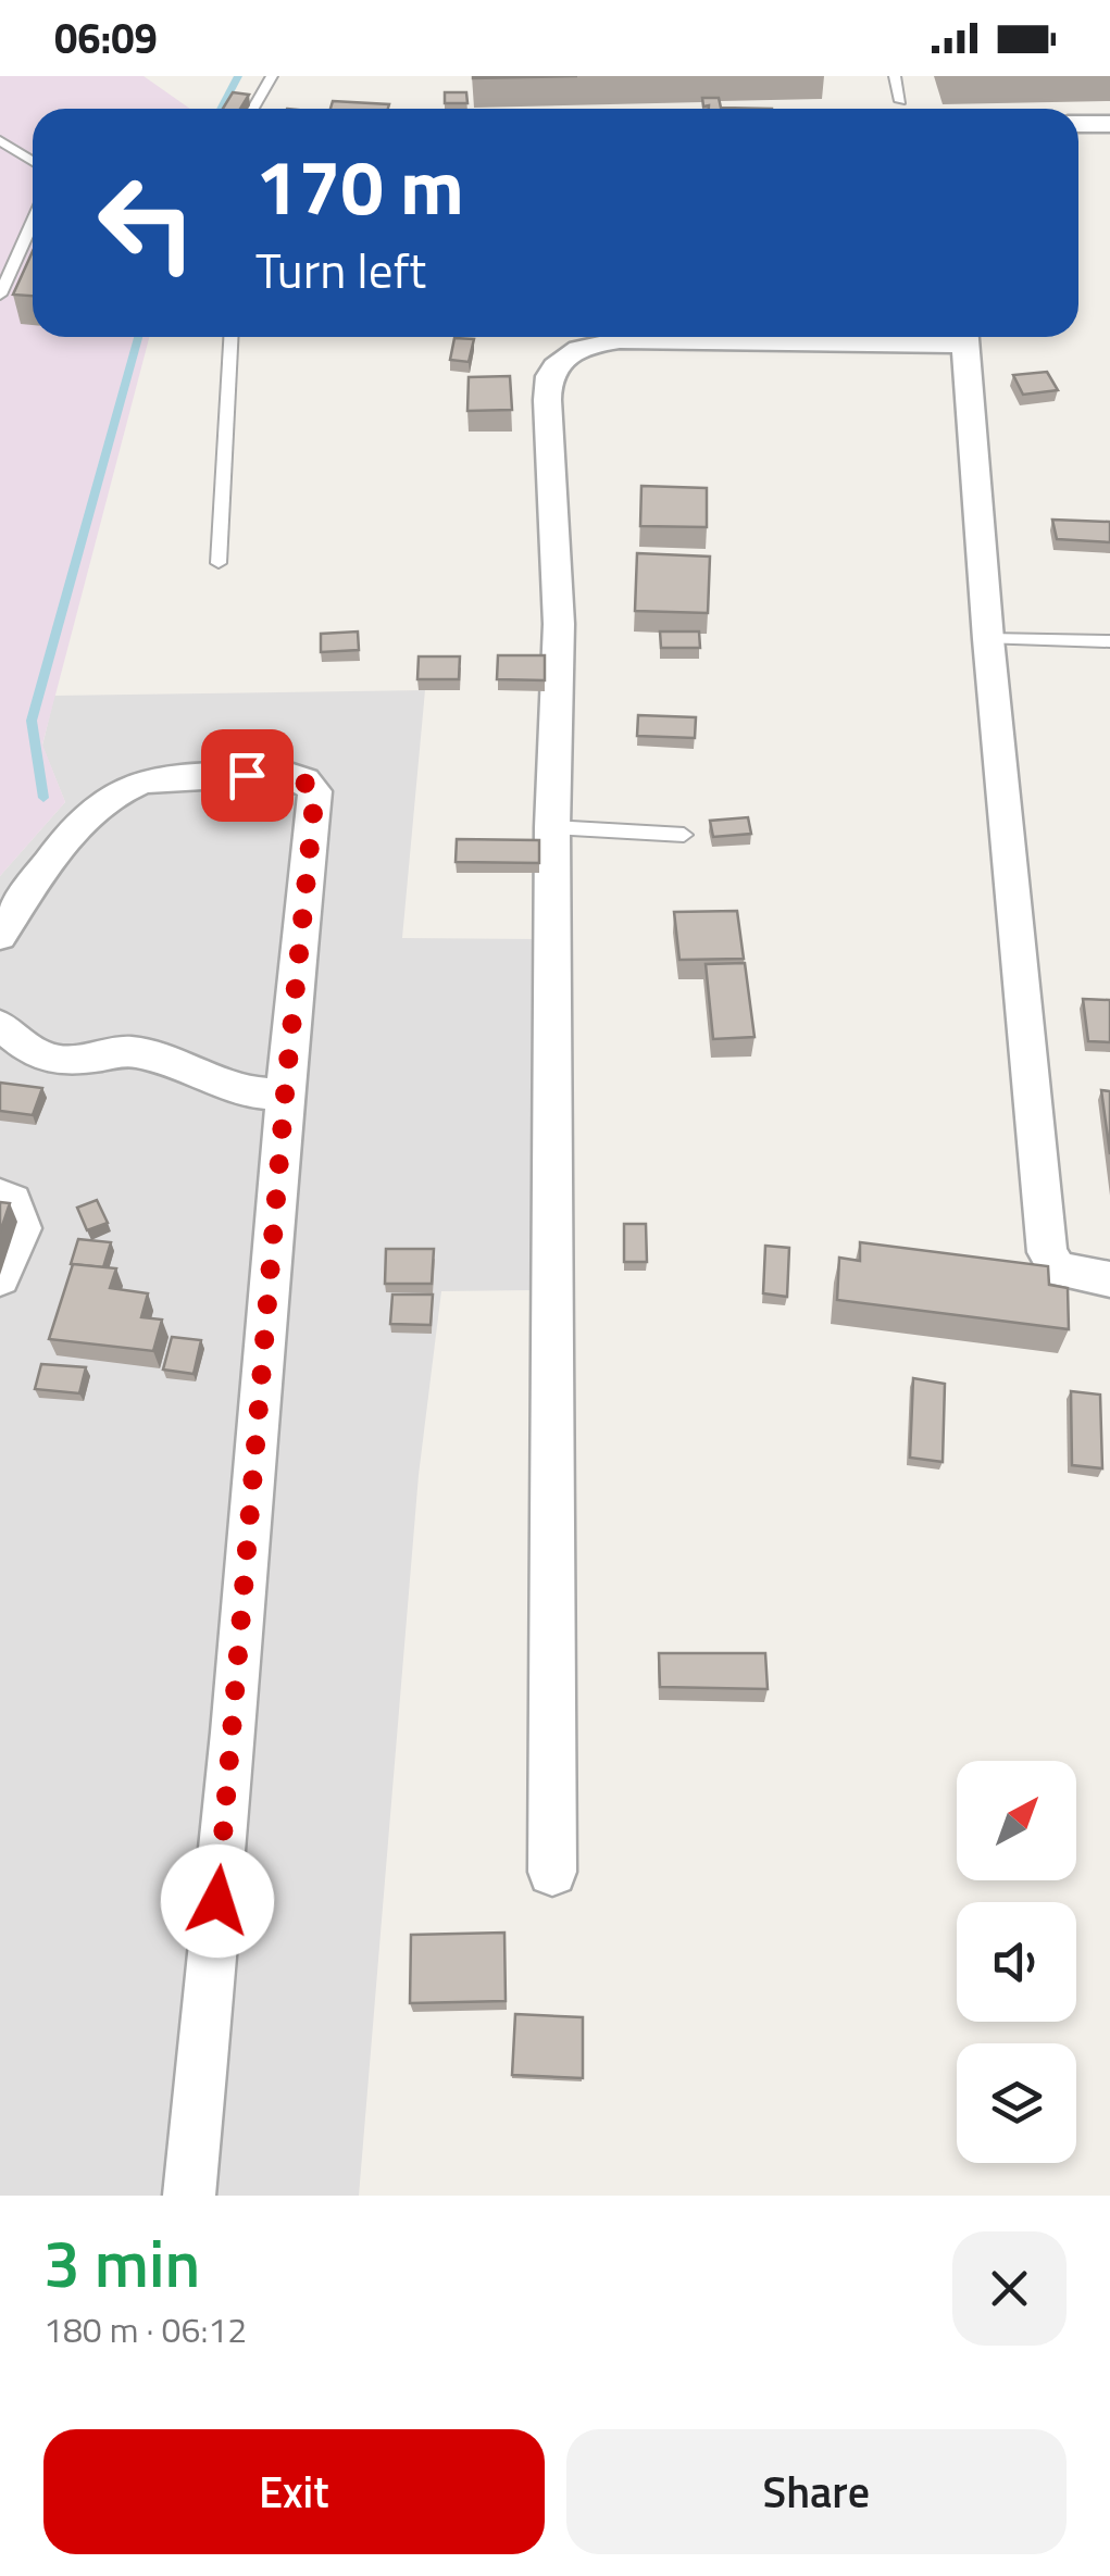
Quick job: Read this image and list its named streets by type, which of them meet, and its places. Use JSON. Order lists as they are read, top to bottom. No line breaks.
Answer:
{"north":"top right","page":{"status":"06:09","turn":["170 m","Turn left"],"heading":["3 min","180 m · 06:12"],"buttons":["Exit","Share"]}}
